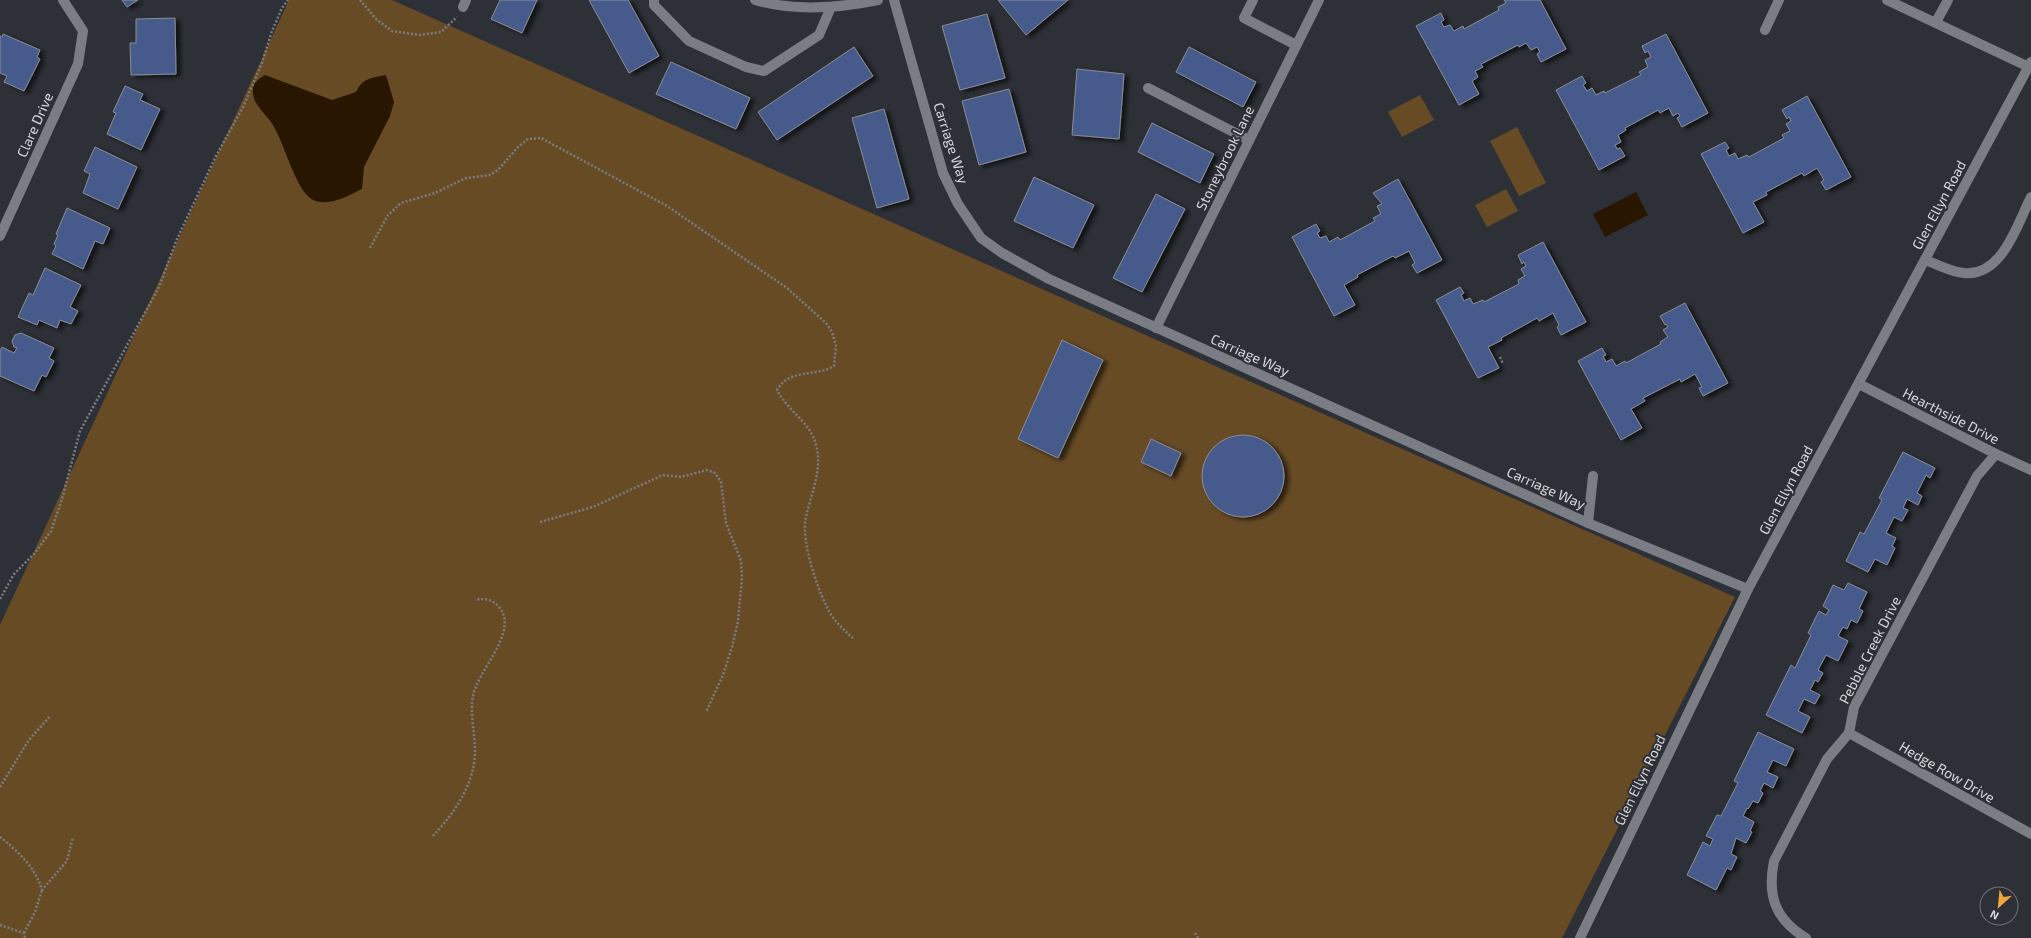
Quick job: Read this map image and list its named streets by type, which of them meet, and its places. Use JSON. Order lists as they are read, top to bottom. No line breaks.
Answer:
{"streets":{"street":["Clare Drive","Carriage Way","Stoneybrook Lane","Glen Ellyn Road","Hearthside Drive","Pebble Creek Drive","Hedge Row Drive"]},"crossings":[["Carriage Way","Stoneybrook Lane"],["Carriage Way","Glen Ellyn Road"],["Glen Ellyn Road","Hearthside Drive"],["Hearthside Drive","Pebble Creek Drive"],["Pebble Creek Drive","Hedge Row Drive"]],"north":"bottom left"}
